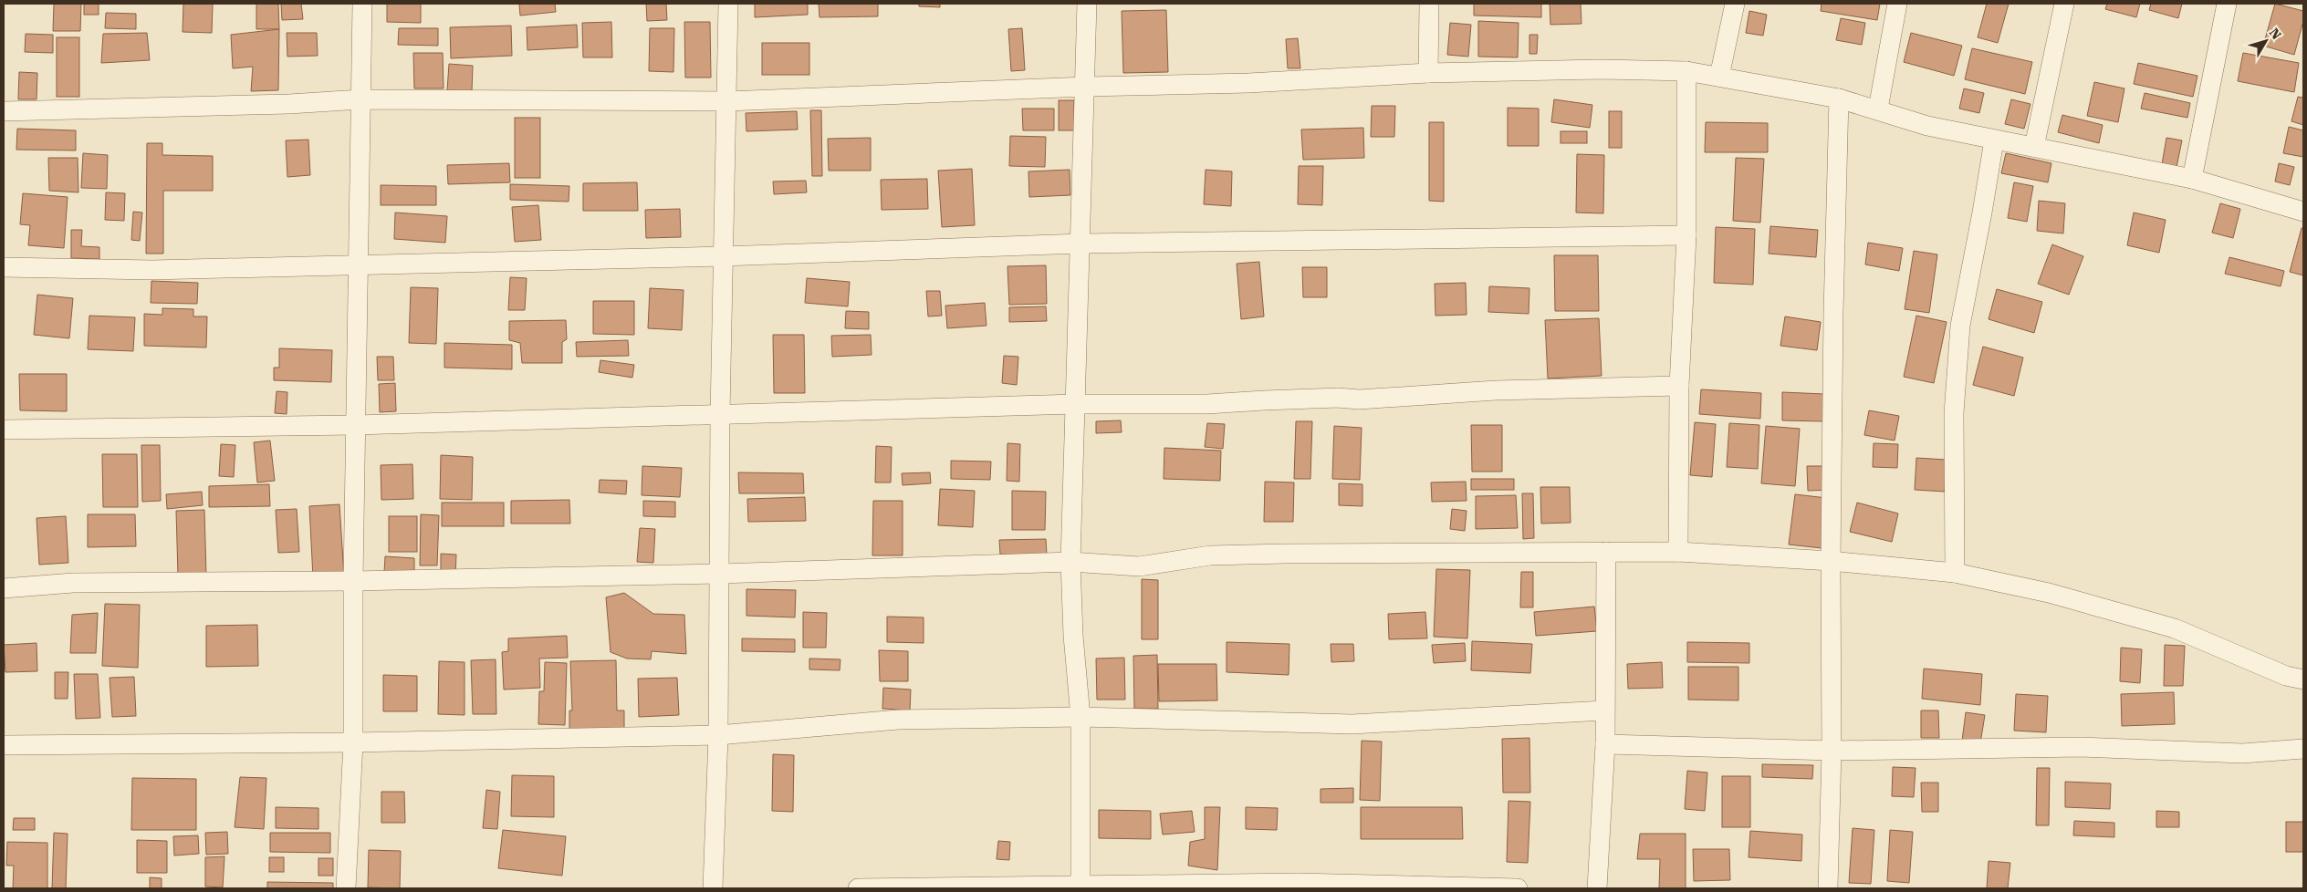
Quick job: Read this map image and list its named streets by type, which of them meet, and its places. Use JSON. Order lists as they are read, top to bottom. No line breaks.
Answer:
{"north":"top right"}
